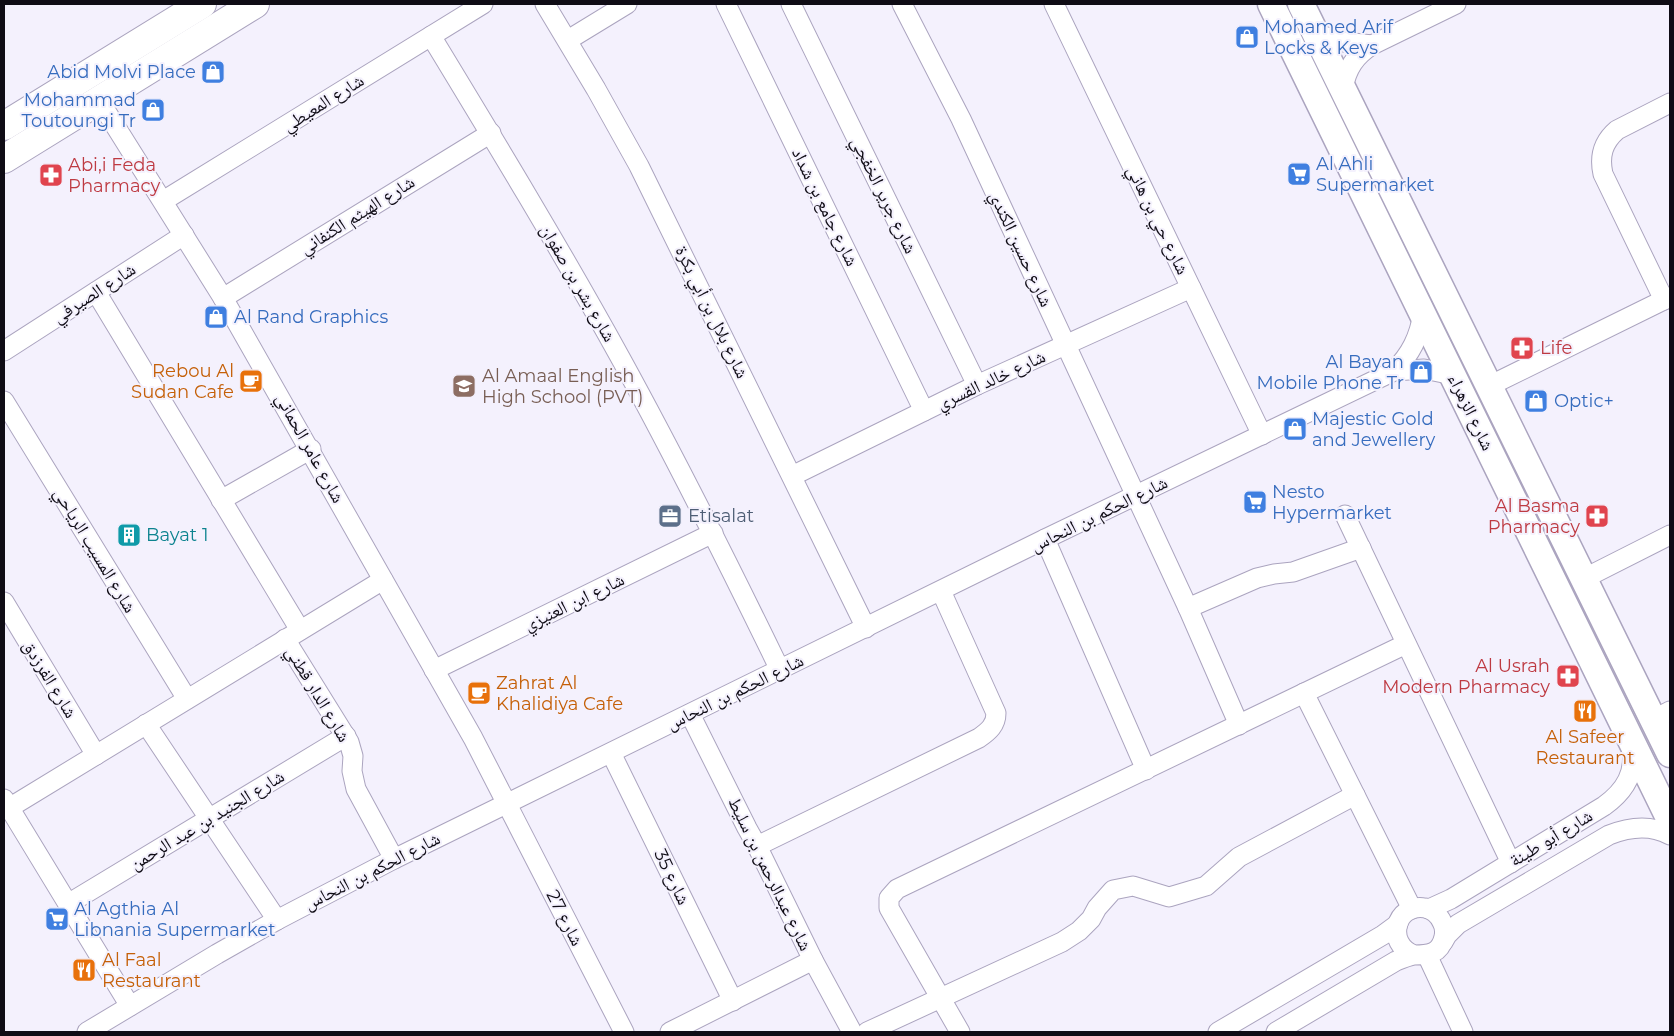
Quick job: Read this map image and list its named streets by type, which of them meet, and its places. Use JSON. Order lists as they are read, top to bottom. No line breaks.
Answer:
{"streets":{"main road":["شارع الزهراء"],"street":["شارع المعيطي","شارع جرير الخفجي","شارع جامع بن شداد","شارع الهيثم الكنفاني","شارع حي بن هاني","شارع حسين الكندي","شارع بشر بن صفوان","شارع الصيرفي","شارع بلال بن أبي بكرة","شارع خالد القسري","شارع عامر الحماني","شارع الحكم بن النحاس","شارع المسيب الرياحي","شارع ابن العنيزي","شارع الفرزدق","شارع الدار قطني","شارع الجنيد بن عبد الرحمن","شارع أبو طينة","شارع عبدالرحمن بن سليط","شارع 35","شارع 27"]},"crossings":[["شارع المعيطي","شارع بشر بن صفوان"],["شارع المعيطي","شارع عامر الحماني"],["شارع جرير الخفجي","شارع خالد القسري"],["شارع جامع بن شداد","شارع خالد القسري"],["شارع الهيثم الكنفاني","شارع بشر بن صفوان"],["شارع الهيثم الكنفاني","شارع عامر الحماني"],["شارع حي بن هاني","شارع خالد القسري"],["شارع حي بن هاني","شارع الحكم بن النحاس"],["شارع حسين الكندي","شارع خالد القسري"],["شارع حسين الكندي","شارع الحكم بن النحاس"],["شارع بشر بن صفوان","شارع الحكم بن النحاس"],["شارع بشر بن صفوان","شارع ابن العنيزي"],["شارع الصيرفي","شارع عامر الحماني"],["شارع الصيرفي","شارع الدار قطني"],["شارع بلال بن أبي بكرة","شارع خالد القسري"],["شارع بلال بن أبي بكرة","شارع الحكم بن النحاس"],["شارع الزهراء","شارع الحكم بن النحاس"],["شارع الزهراء","شارع أبو طينة"],["شارع عامر الحماني","شارع الحكم بن النحاس"],["شارع عامر الحماني","شارع ابن العنيزي"],["شارع عامر الحماني","شارع 27"],["شارع الحكم بن النحاس","شارع الدار قطني"],["شارع الحكم بن النحاس","شارع عبدالرحمن بن سليط"],["شارع الحكم بن النحاس","شارع 35"],["شارع الحكم بن النحاس","شارع 27"],["شارع الدار قطني","شارع الجنيد بن عبد الرحمن"]],"places":{"shop":["Mohamed Arif Locks & Keys","Abid Molvi Place","Mohammad Toutoungi Tr","Al Rand Graphics","Al Bayan Mobile Phone Tr","Optic+","Majestic Gold and Jewellery"],"supermarket":["Al Ahli Supermarket","Nesto Hypermarket","Al Agthia Al Libnania Supermarket"],"pharmacy":["Abi,i Feda Pharmacy","Life","Al Basma Pharmacy","Al Usrah Modern Pharmacy"],"cafe":["Rebou Al Sudan Cafe","Zahrat Al Khalidiya Cafe"],"school or university":["Al Amaal English High School (PVT)"],"office":["Etisalat"],"building":["Bayat 1"],"restaurant":["Al Safeer Restaurant","Al Faal Restaurant"]}}
